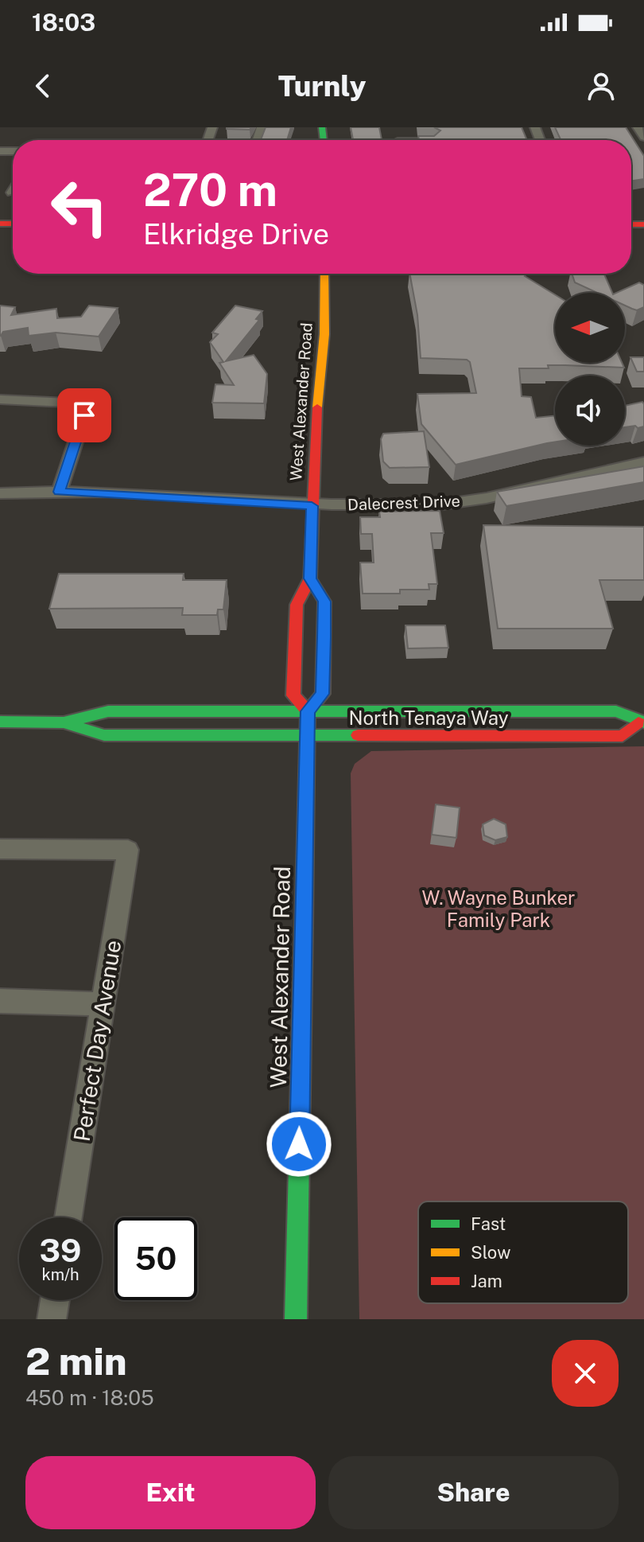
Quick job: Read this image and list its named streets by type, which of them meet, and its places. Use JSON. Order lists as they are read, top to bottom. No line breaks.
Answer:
{"streets":{"main road":["West Alexander Road","North Tenaya Way"],"street":["Dalecrest Drive","Perfect Day Avenue"]},"crossings":[["West Alexander Road","Dalecrest Drive"],["West Alexander Road","North Tenaya Way"]],"parks":["W. Wayne Bunker Family Park"],"legend":["Fast","Slow","Jam"],"north":"left","page":{"status":"18:03","header":"Turnly","turn":["270 m","Elkridge Drive"],"speed":"39 km/h","limit":"50","heading":["2 min","450 m · 18:05"],"buttons":["Exit","Share"]}}
